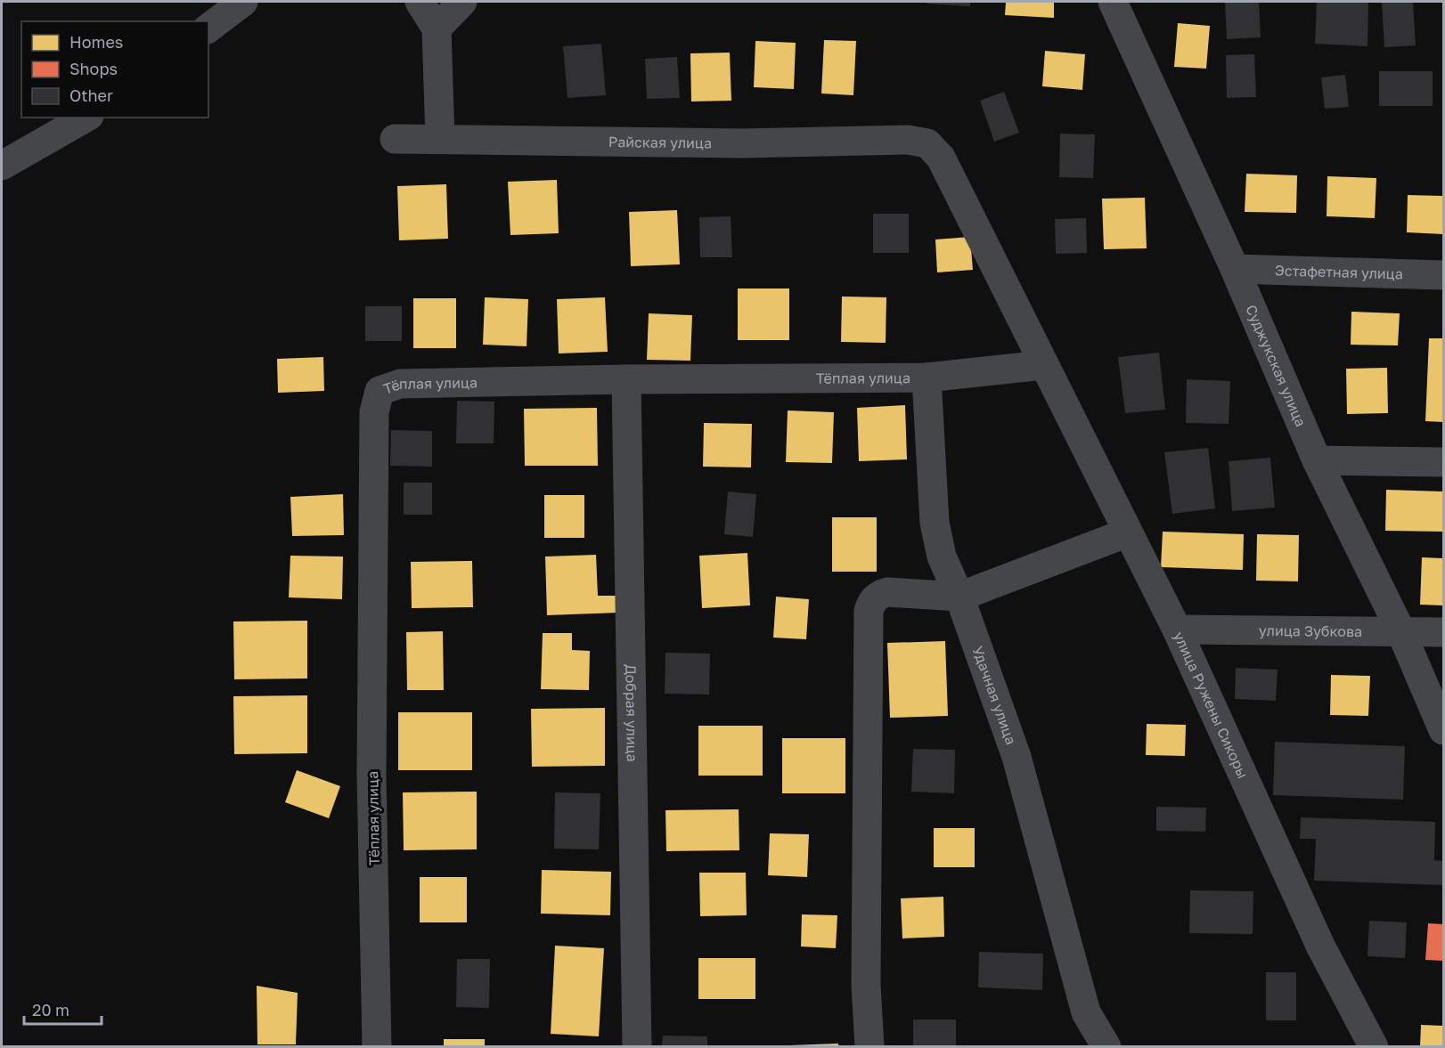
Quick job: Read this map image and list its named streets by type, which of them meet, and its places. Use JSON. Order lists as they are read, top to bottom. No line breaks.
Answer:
{"streets":{"street":["Райская улица","Эстафетная улица","Суджукская улица","Тёплая улица","улица Зубкова","Удачная улица","улица Ружены Сикоры","Добрая улица"]},"crossings":[["Райская улица","улица Ружены Сикоры"],["Эстафетная улица","Суджукская улица"],["Суджукская улица","улица Зубкова"],["Тёплая улица","Удачная улица"],["Тёплая улица","улица Ружены Сикоры"],["Тёплая улица","Добрая улица"],["улица Зубкова","улица Ружены Сикоры"]],"legend":["Homes","Shops","Other"],"scale_bar":"20 m"}
